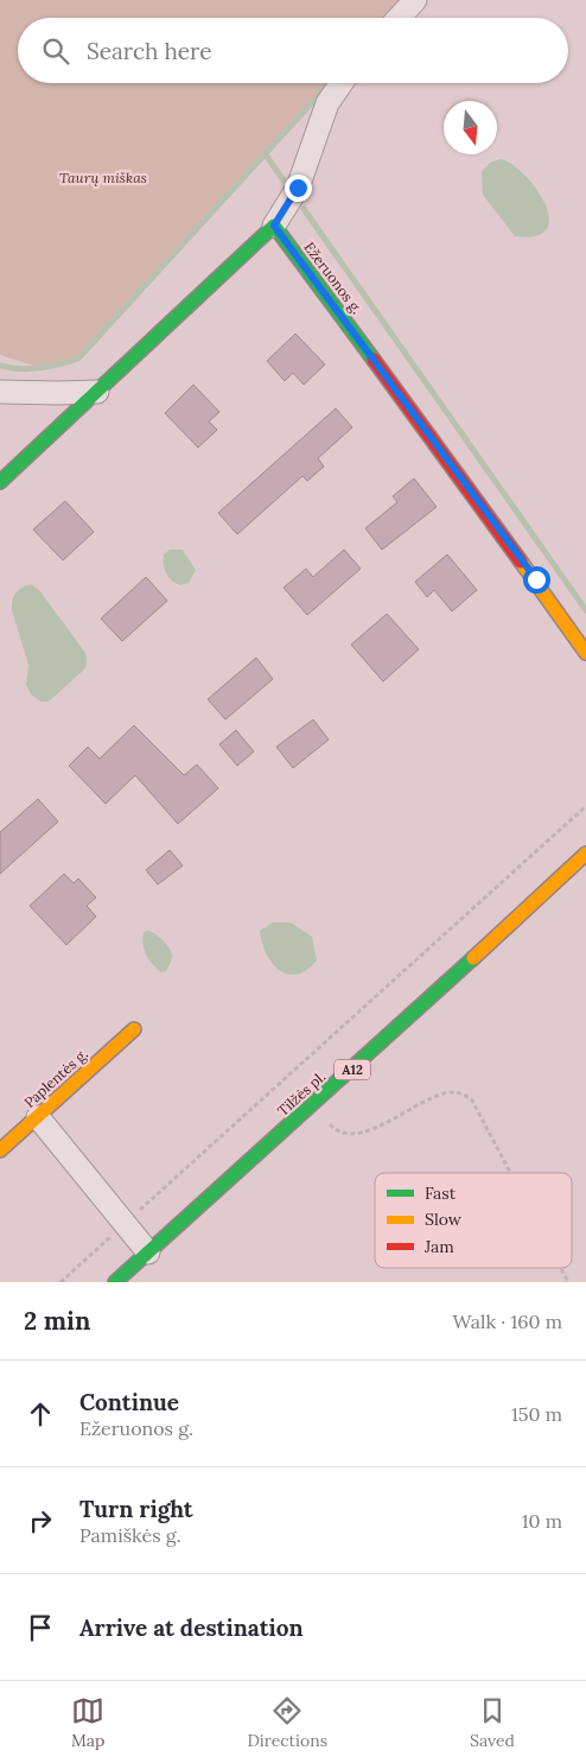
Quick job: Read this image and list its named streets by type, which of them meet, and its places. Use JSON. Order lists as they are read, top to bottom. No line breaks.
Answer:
{"streets":{"main road":["Ežeruonos g.","A12","Paplentės g.","Tilžės pl."]},"parks":["Taurų miškas"],"legend":["Fast","Slow","Jam"],"north":"bottom","page":{"search":"Search here","heading":["2 min","Walk · 160 m"],"list":[["Continue","Ežeruonos g.","150 m"],["Turn right","Pamiškės g.","10 m"],"Arrive at destination"],"nav":["Map","Directions","Saved"]}}
